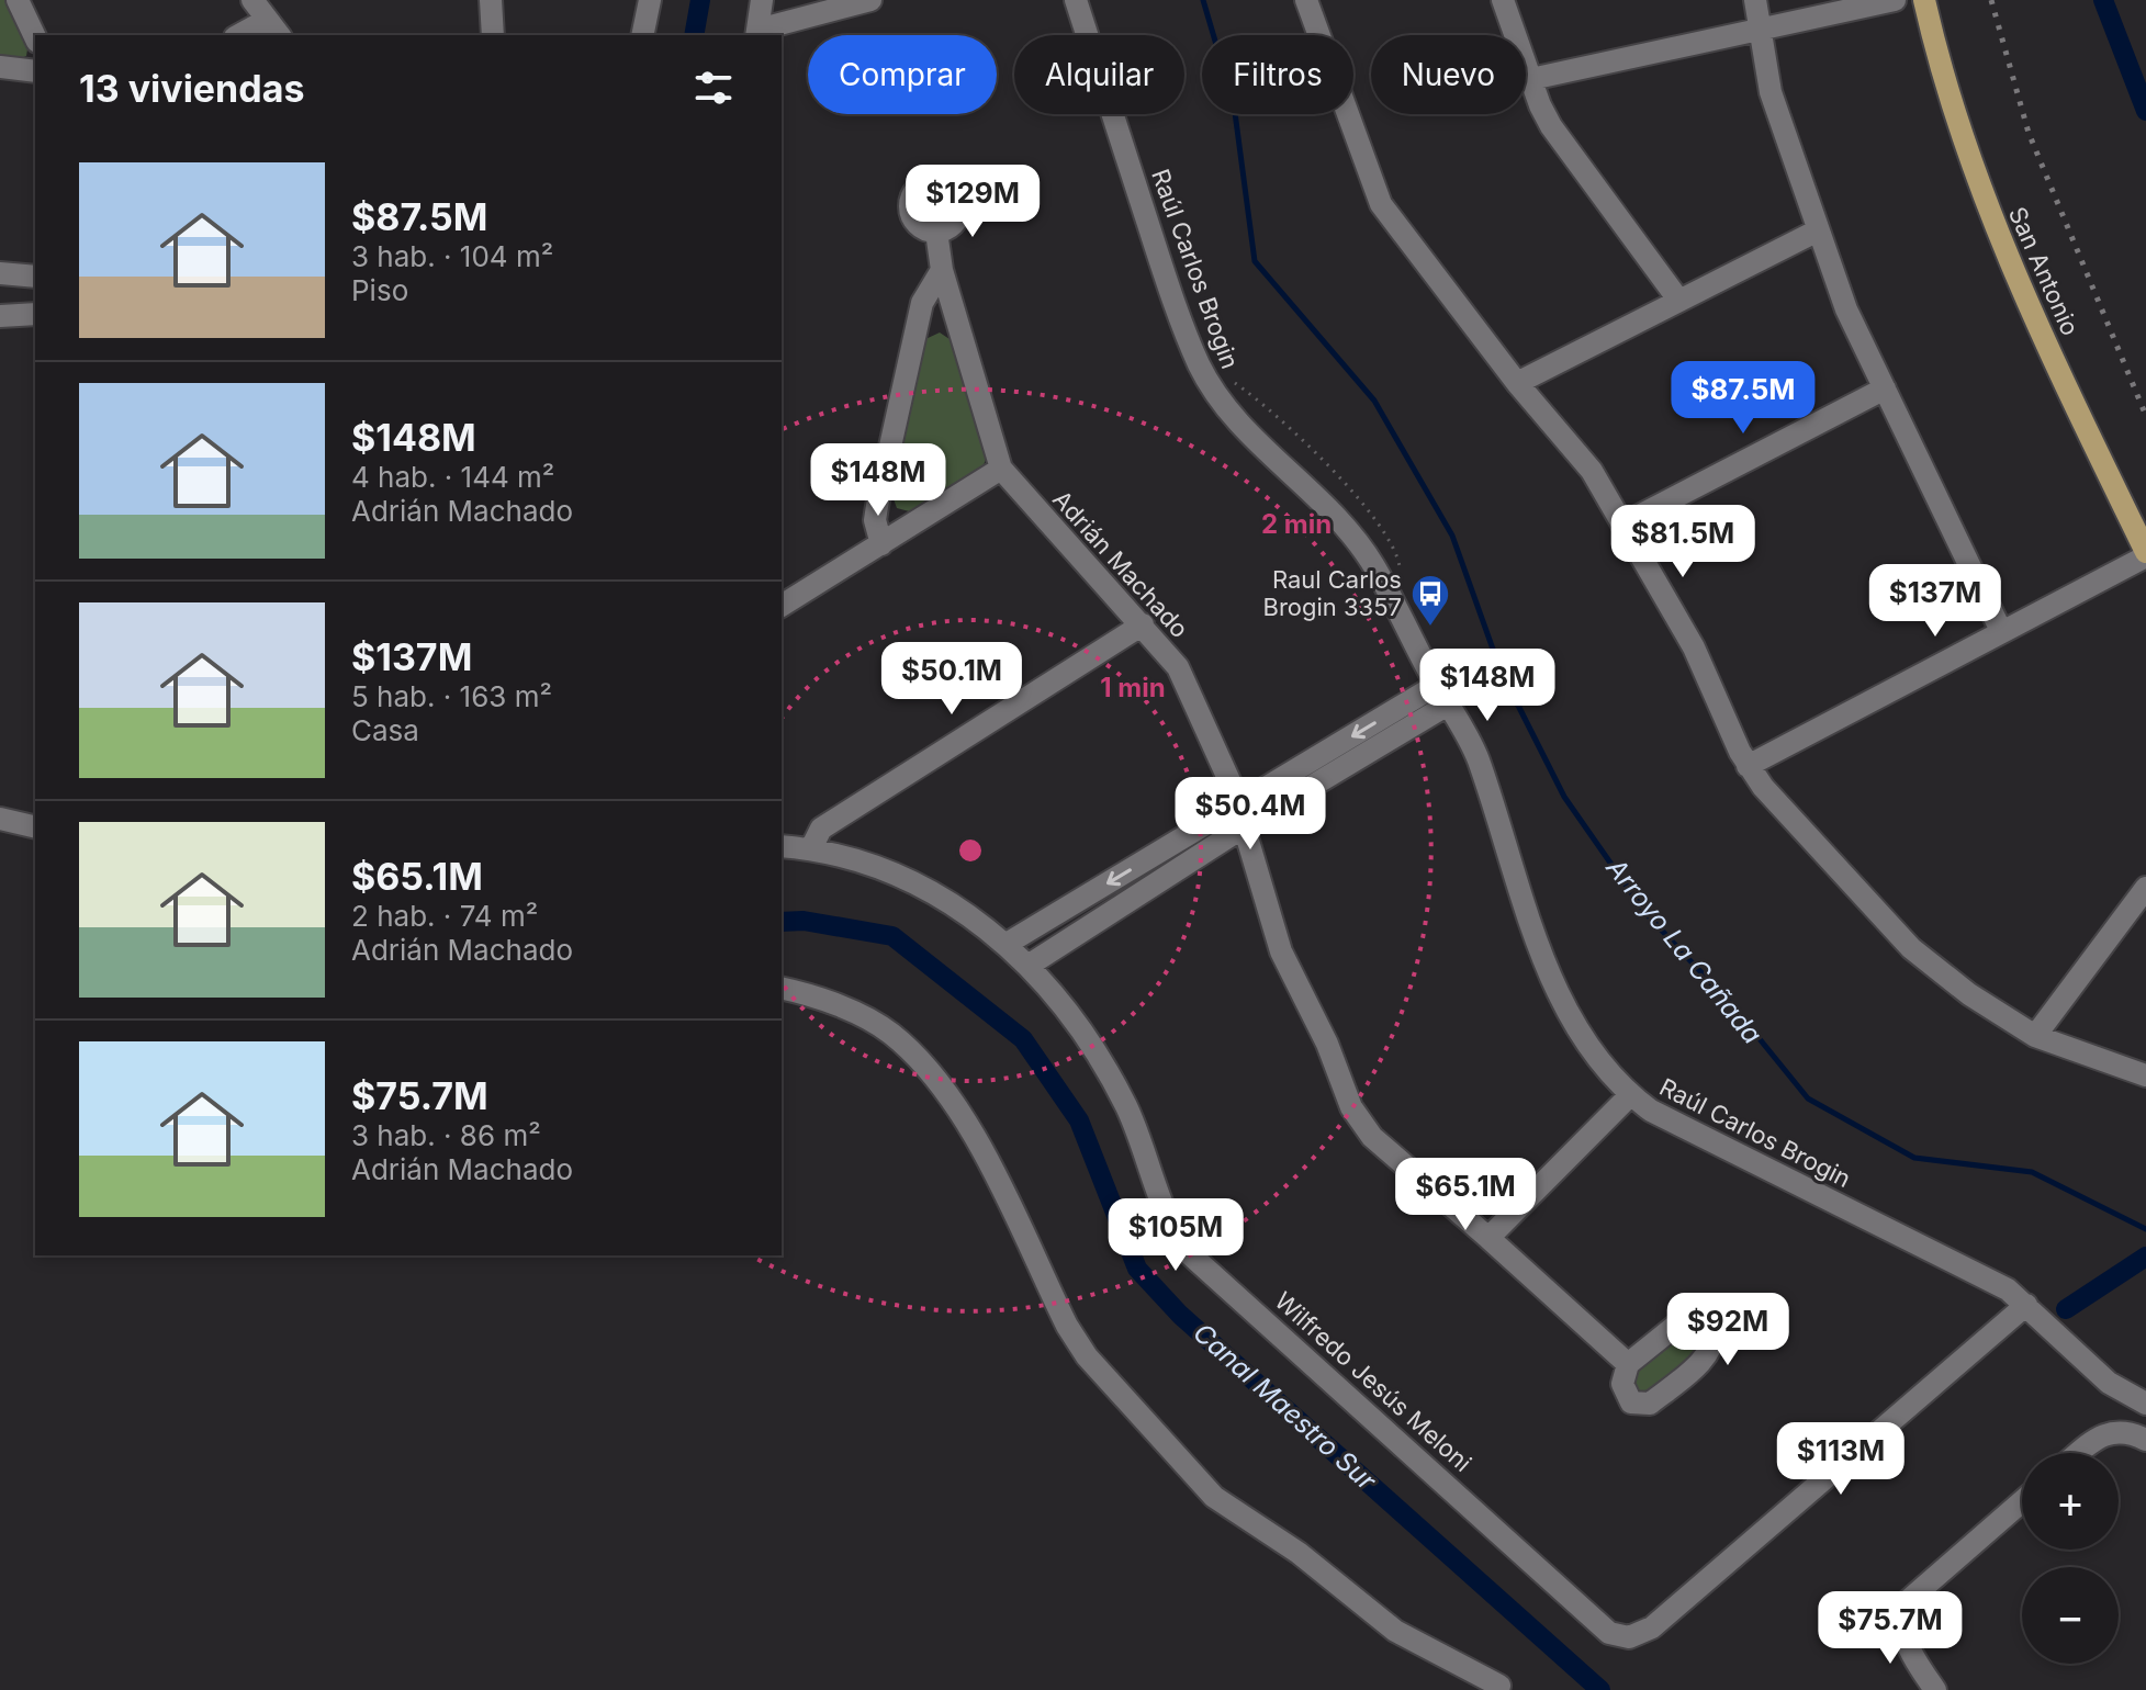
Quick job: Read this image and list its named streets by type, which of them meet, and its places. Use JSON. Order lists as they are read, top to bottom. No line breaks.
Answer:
{"streets":{"main road":["San Antonio"],"street":["Raúl Carlos Brogin","Adrián Machado","Wilfredo Jesús Meloni"]},"crossings":[["Raúl Carlos Brogin","Wilfredo Jesús Meloni"]],"water":["Arroyo La Cañada","Canal Maestro Sur"],"places":{"bus stop":["Raul Carlos Brogin 3357"]},"page":{"chip":["Comprar","Alquilar","Filtros","Nuevo"],"heading":"13 viviendas","list":[{"name":"$87.5M","note":"3 hab. · 104 m² · Piso"},{"name":"$148M","note":"4 hab. · 144 m² · Adrián Machado"},{"name":"$137M","note":"5 hab. · 163 m² · Casa"},{"name":"$65.1M","note":"2 hab. · 74 m² · Adrián Machado"},{"name":"$75.7M","note":"3 hab. · 86 m² · Adrián Machado"}],"price":["$129M","$87.5M","$148M","$81.5M","$137M","$50.1M","$148M","$50.4M","$65.1M","$105M","$92M","$113M","$75.7M"],"map_buttons":["+","−"]},"rings":["2 min","1 min"]}
